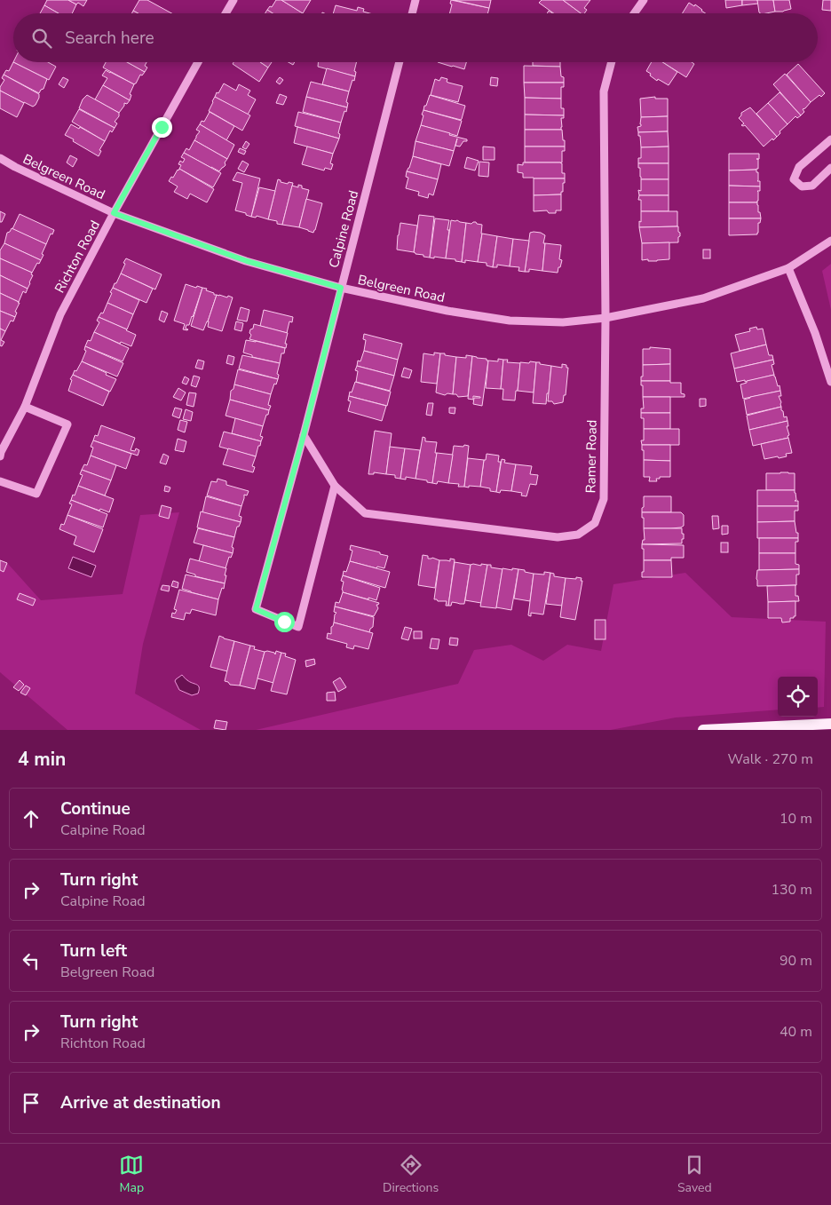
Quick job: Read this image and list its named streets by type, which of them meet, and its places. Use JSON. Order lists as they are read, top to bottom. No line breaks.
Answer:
{"streets":{"street":["Belgreen Road","Calpine Road","Richton Road","Ramer Road"]},"crossings":[["Belgreen Road","Calpine Road"],["Belgreen Road","Richton Road"],["Belgreen Road","Ramer Road"],["Calpine Road","Ramer Road"]],"page":{"search":"Search here","heading":["4 min","Walk · 270 m"],"list":[["Continue","Calpine Road","10 m"],["Turn right","Calpine Road","130 m"],["Turn left","Belgreen Road","90 m"],["Turn right","Richton Road","40 m"],"Arrive at destination"],"nav":["Map","Directions","Saved"]}}
